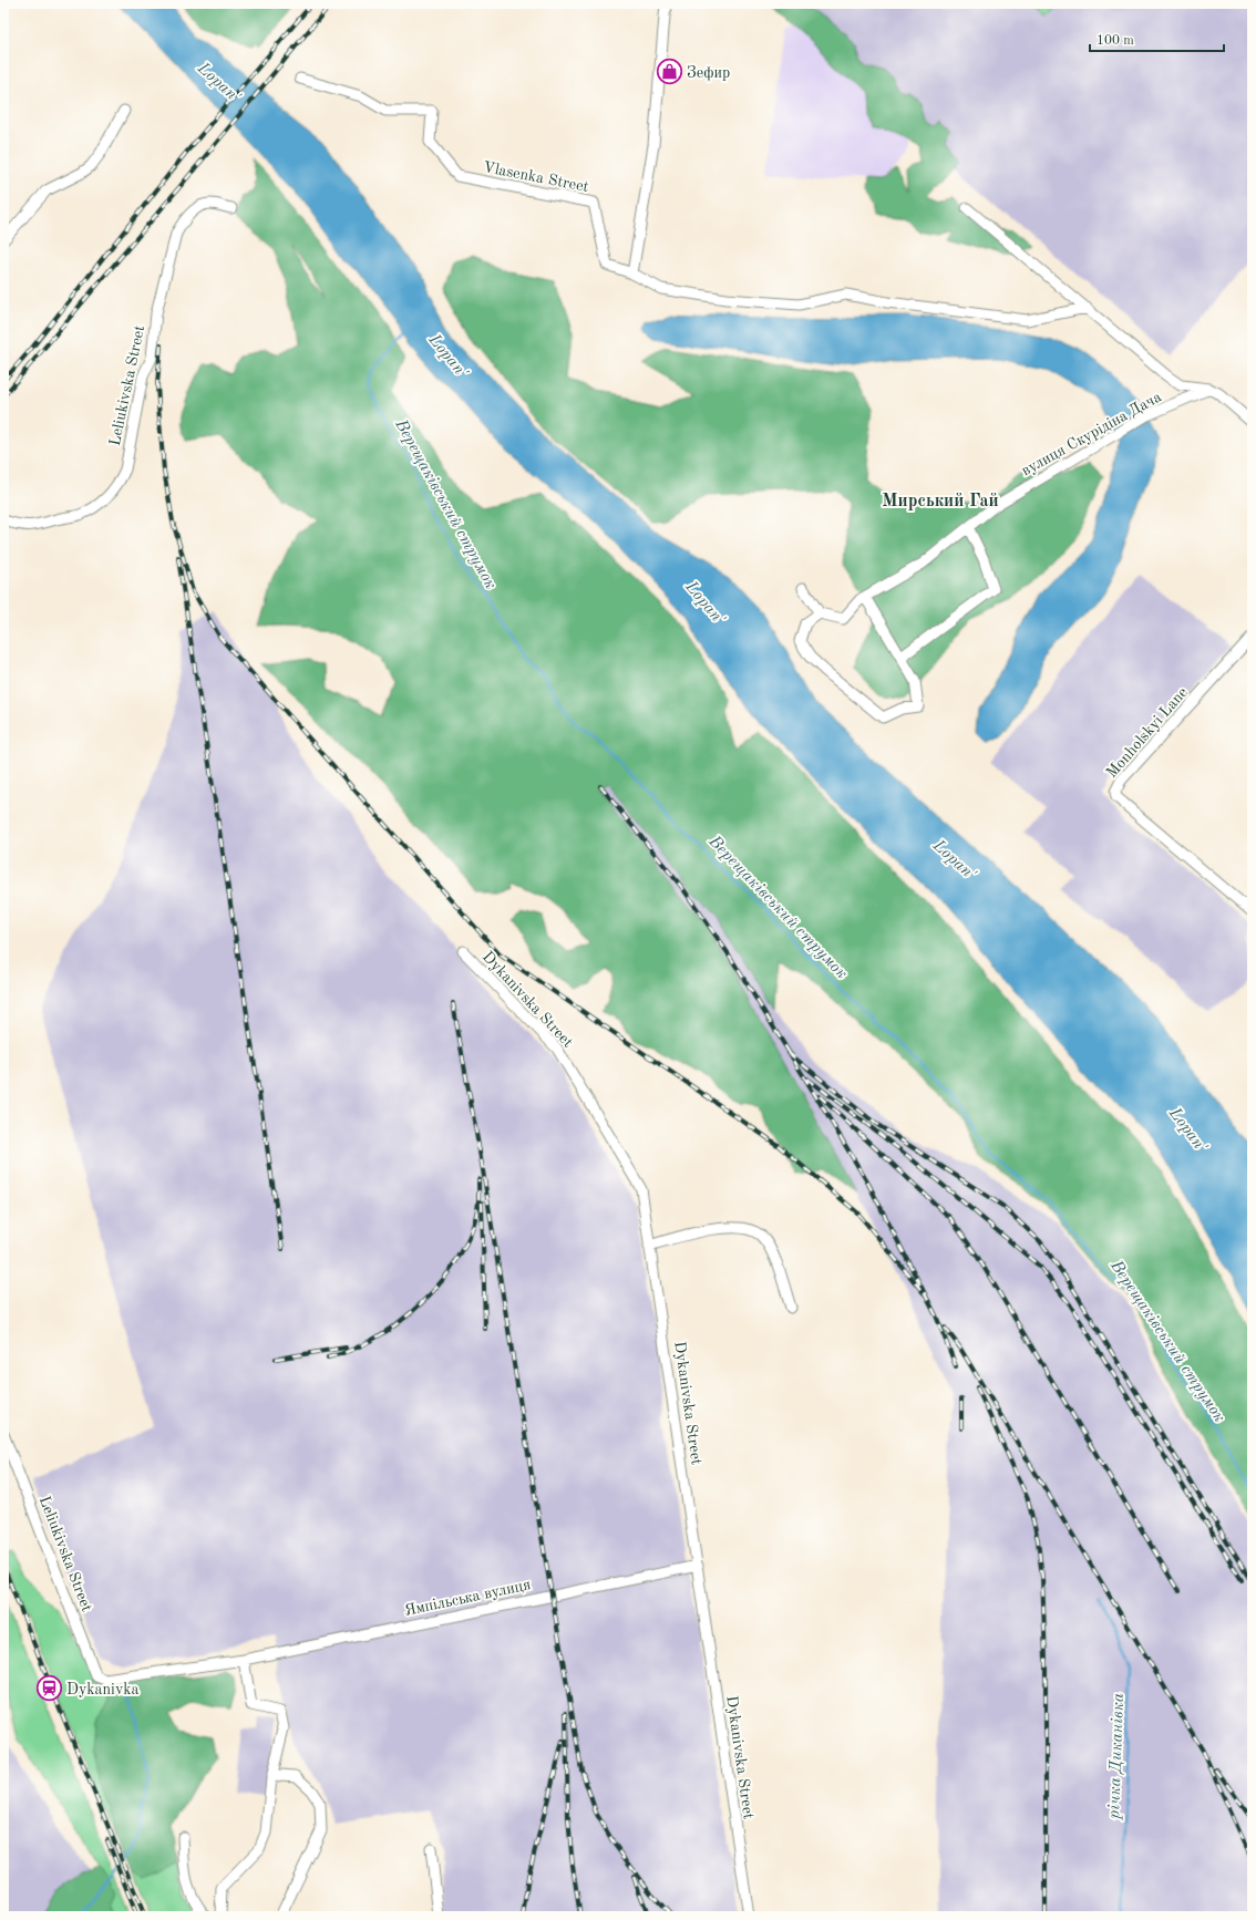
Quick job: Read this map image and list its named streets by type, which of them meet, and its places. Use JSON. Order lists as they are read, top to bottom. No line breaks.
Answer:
{"streets":{"street":["Vlasenka Street","Leliukivska Street","вулиця Скурідіна Дача","Monholskyi Lane","Dykanivska Street","Ямпільська вулиця"]},"crossings":[["Leliukivska Street","Ямпільська вулиця"],["Dykanivska Street","Ямпільська вулиця"]],"districts":["Мирський Гай"],"water":["Lopan'","Верещаківський струмок","річка Диканівка"],"places":{"shop":["Зефир"],"station":["Dykanіvka"]},"scale_bar":"100 m"}
